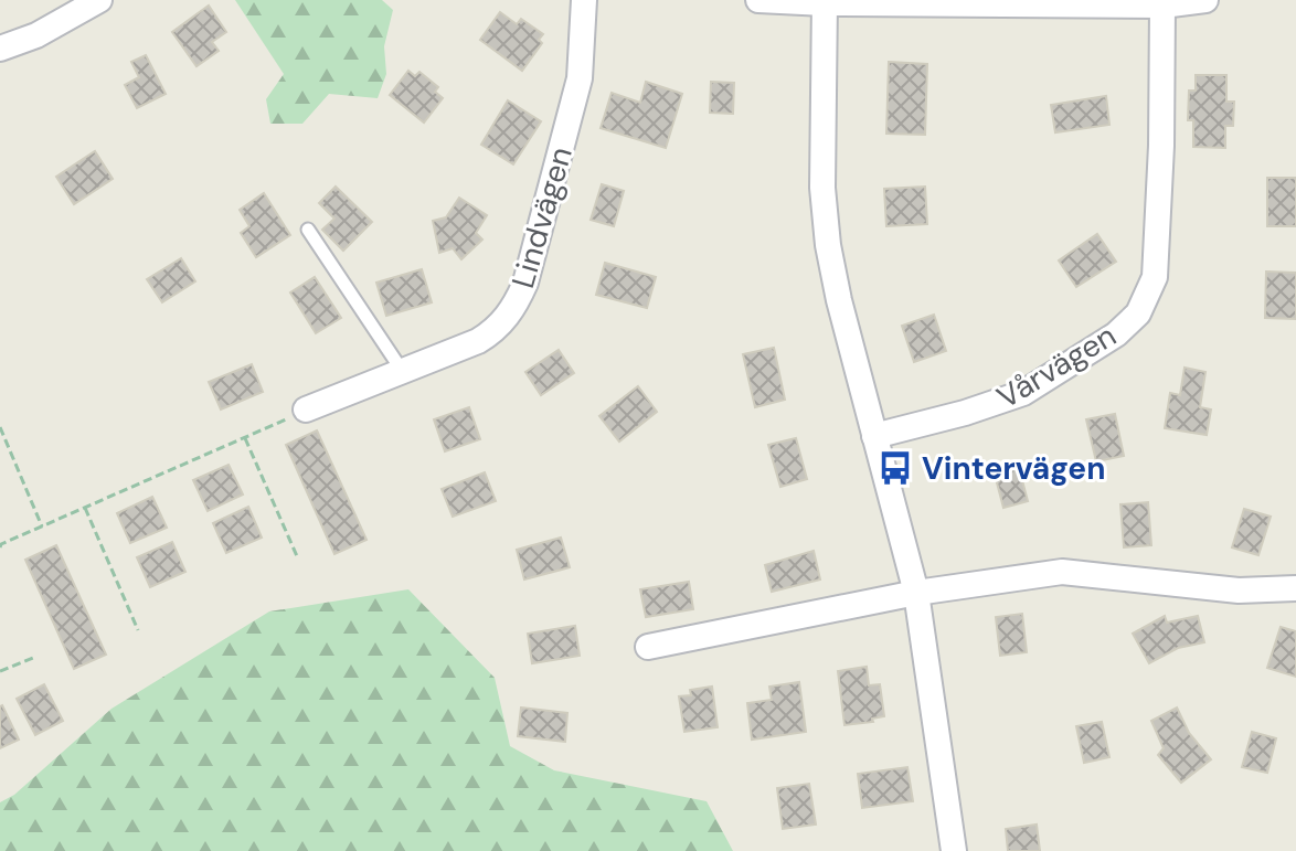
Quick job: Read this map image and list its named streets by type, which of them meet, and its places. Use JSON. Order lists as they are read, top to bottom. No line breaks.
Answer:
{"streets":{"street":["Lindvägen","Vårvägen"]},"places":{"bus stop":["Vintervägen"]}}
